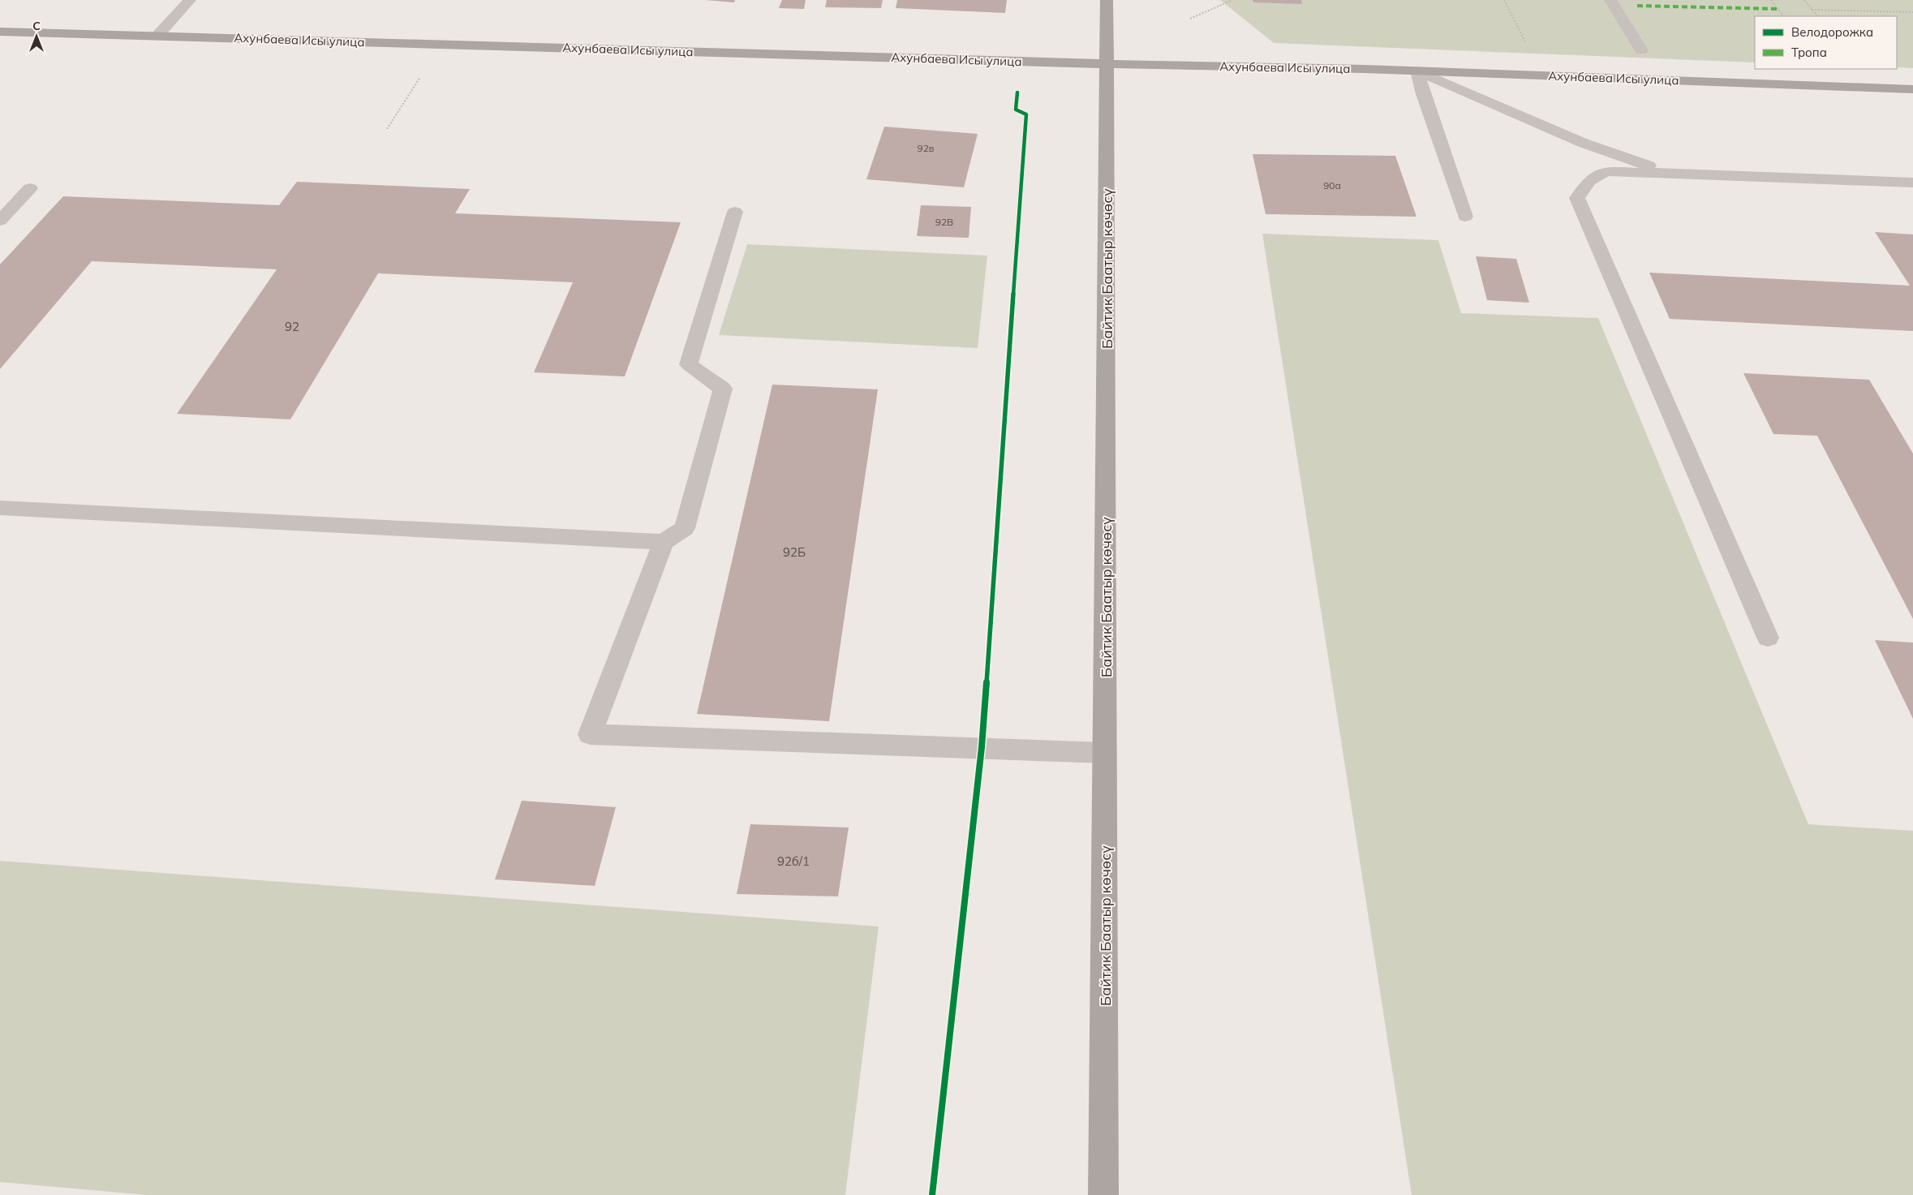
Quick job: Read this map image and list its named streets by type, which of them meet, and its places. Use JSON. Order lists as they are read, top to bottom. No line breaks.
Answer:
{"streets":{"main road":["Ахунбаева Исы улица","Байтик Баатыр көчөсү"]},"crossings":[["Ахунбаева Исы улица","Байтик Баатыр көчөсү"]],"house_numbers":["92в","90а","92В","92","92Б","92б/1"],"legend":["Велодорожка","Тропа"],"north":"top"}
